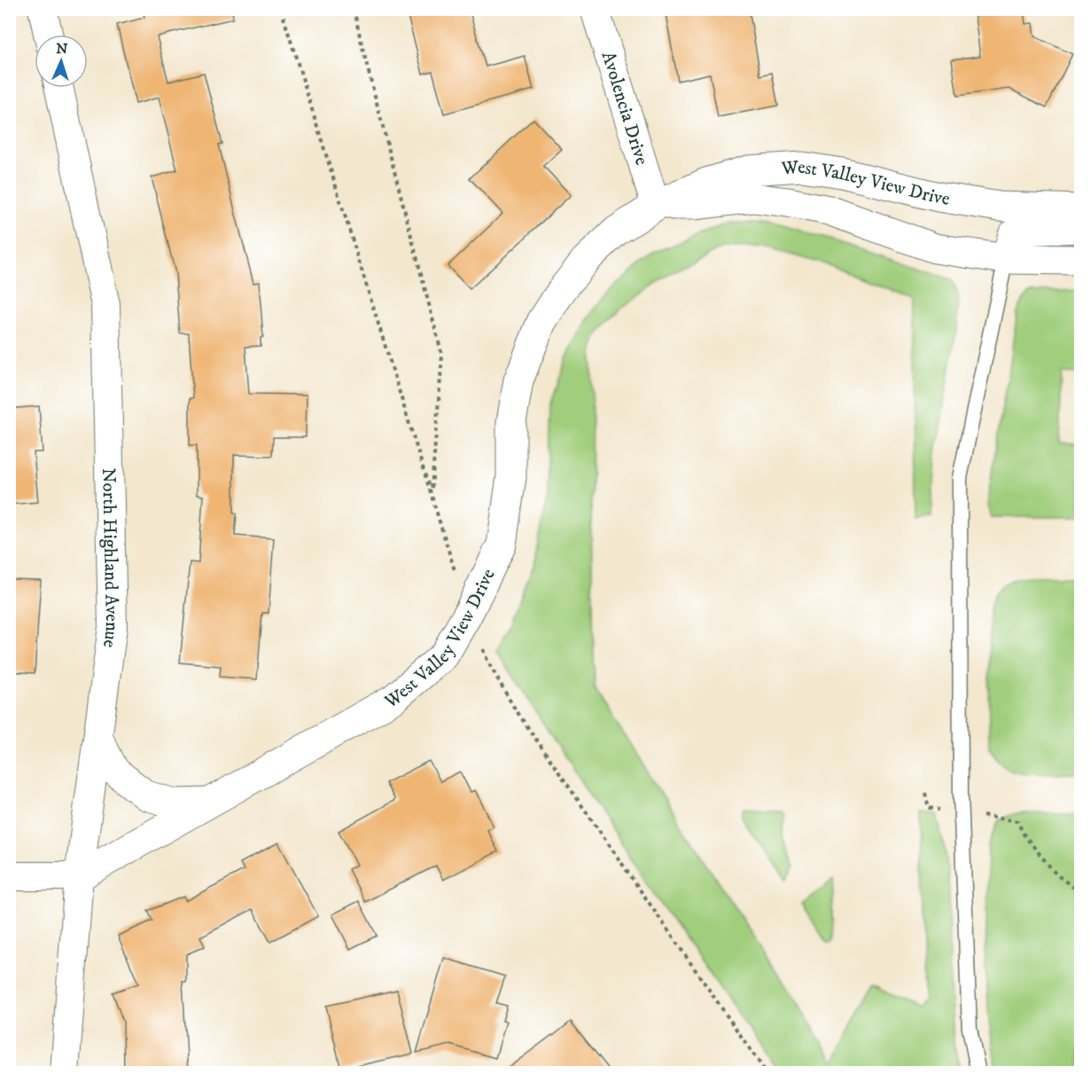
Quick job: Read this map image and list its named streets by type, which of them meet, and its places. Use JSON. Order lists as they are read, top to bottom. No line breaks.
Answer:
{"streets":{"street":["Avolencia Drive","West Valley View Drive","North Highland Avenue"]},"crossings":[["Avolencia Drive","West Valley View Drive"],["West Valley View Drive","North Highland Avenue"]],"north":"top"}
